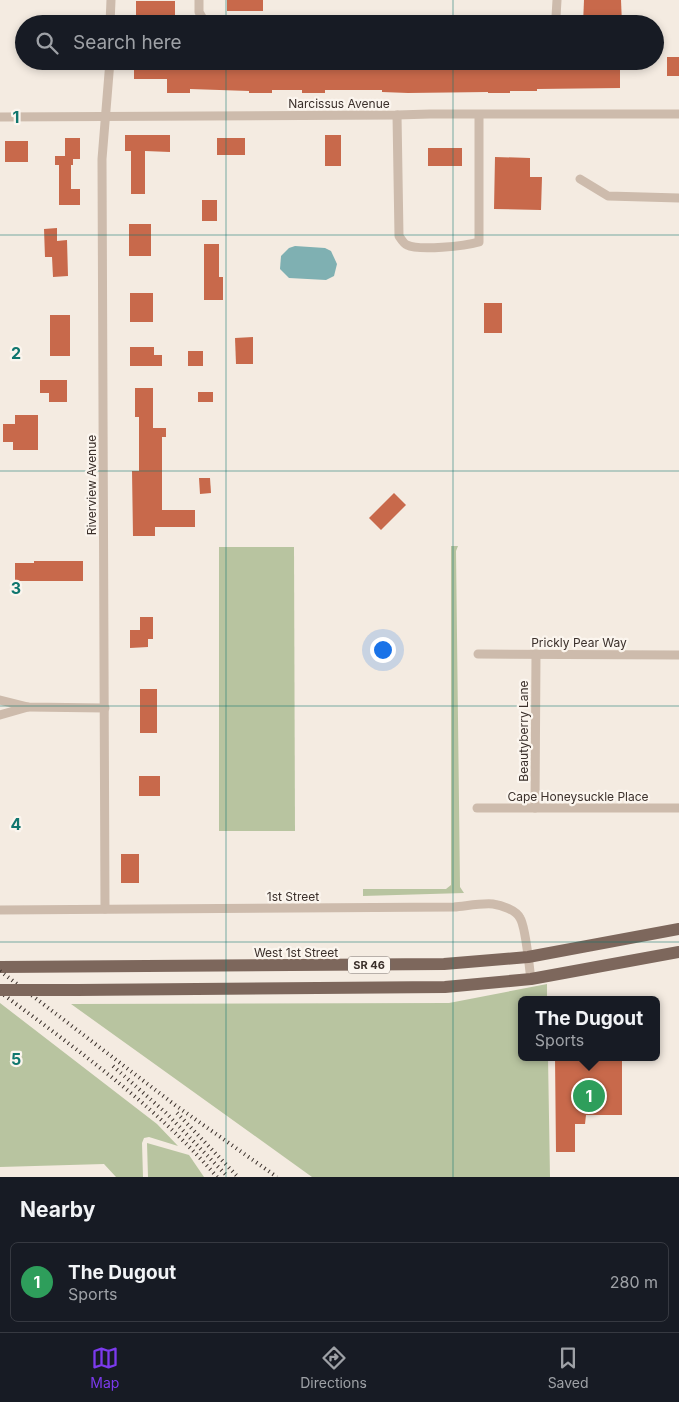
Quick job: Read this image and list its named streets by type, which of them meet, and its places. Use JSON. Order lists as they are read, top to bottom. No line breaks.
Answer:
{"streets":{"main road":["West 1st Street","SR 46"],"street":["Narcissus Avenue","Riverview Avenue","Prickly Pear Way","Beautyberry Lane","Cape Honeysuckle Place","1st Street"]},"crossings":[["Narcissus Avenue","Riverview Avenue"],["Riverview Avenue","1st Street"],["Prickly Pear Way","Beautyberry Lane"],["Beautyberry Lane","Cape Honeysuckle Place"],["1st Street","West 1st Street"],["1st Street","SR 46"]],"page":{"search":"Search here","popup":["The Dugout","Sports"],"pins":"1","heading":"Nearby","list":[{"mark":"1","name":"The Dugout","note":"Sports","value":"280 m"}],"nav":["Map","Directions","Saved"]},"grid":{"rows":["1","2","3","4","5"]}}
